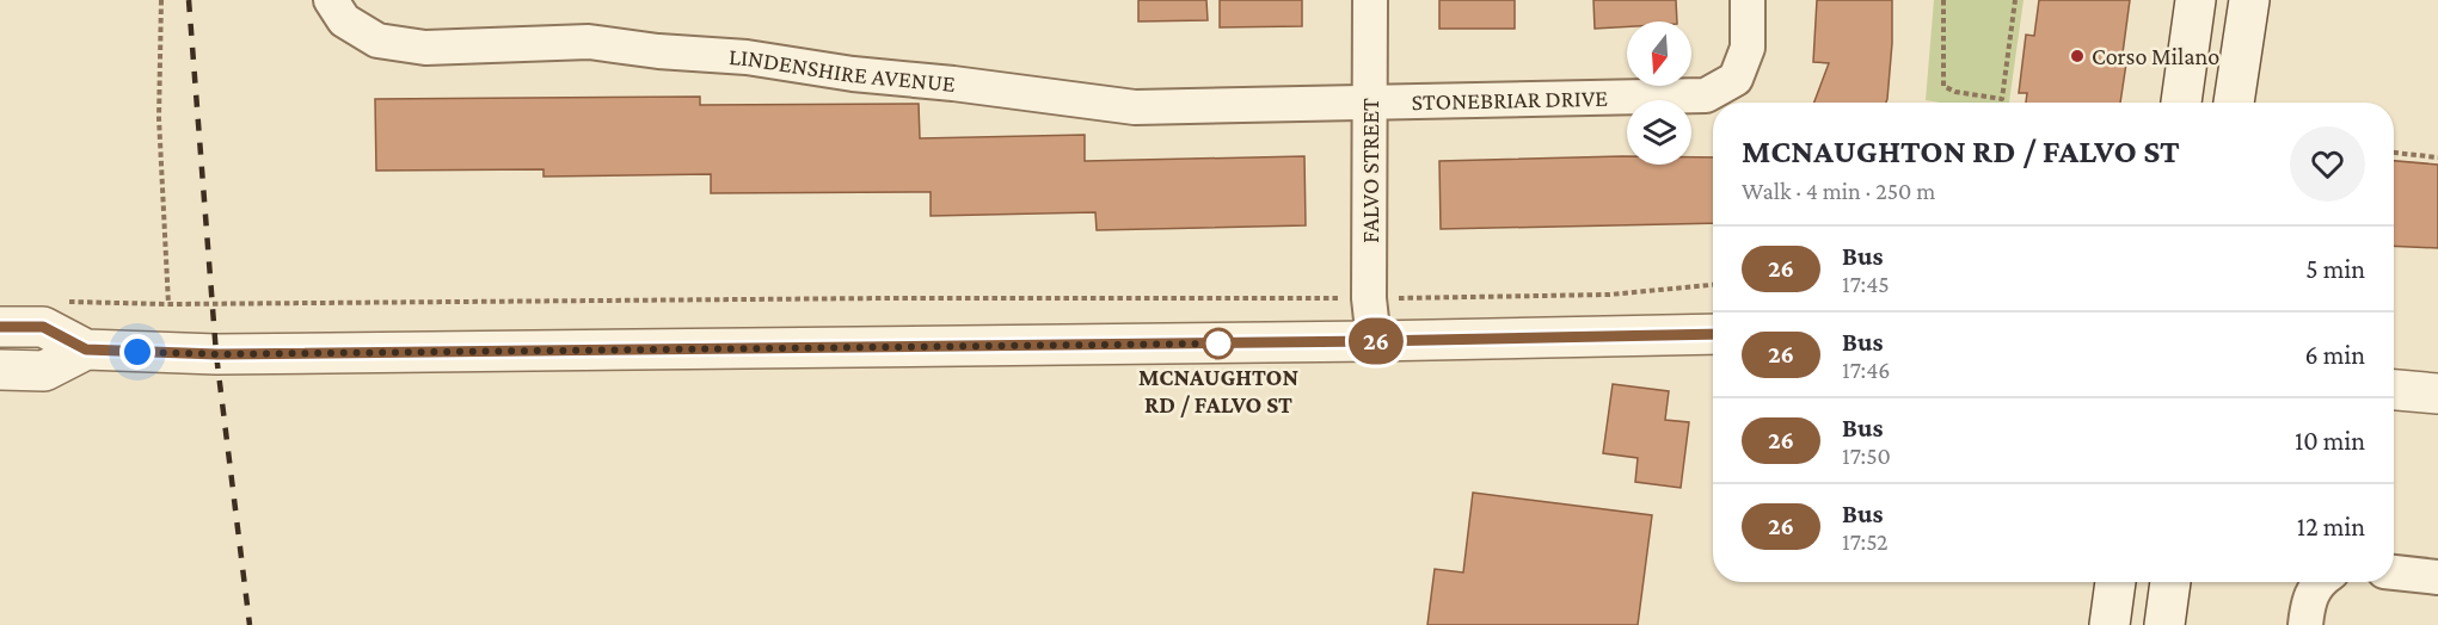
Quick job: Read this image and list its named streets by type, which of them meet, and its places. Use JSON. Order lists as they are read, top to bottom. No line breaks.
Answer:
{"streets":{"street":["LINDENSHIRE AVENUE","STONEBRIAR DRIVE","FALVO STREET"]},"crossings":[["LINDENSHIRE AVENUE","STONEBRIAR DRIVE"],["LINDENSHIRE AVENUE","FALVO STREET"],["STONEBRIAR DRIVE","FALVO STREET"]],"places":["Corso Milano","MCNAUGHTON RD / FALVO ST"],"lines":["bus line 26"],"north":"bottom","page":{"on_map":"26","heading":["MCNAUGHTON RD / FALVO ST","Walk · 4 min · 250 m"],"list":[{"mark":"26","name":"Bus","note":"17:45","value":"5 min"},{"mark":"26","name":"Bus","note":"17:46","value":"6 min"},{"mark":"26","name":"Bus","note":"17:50","value":"10 min"},{"mark":"26","name":"Bus","note":"17:52","value":"12 min"}]}}
